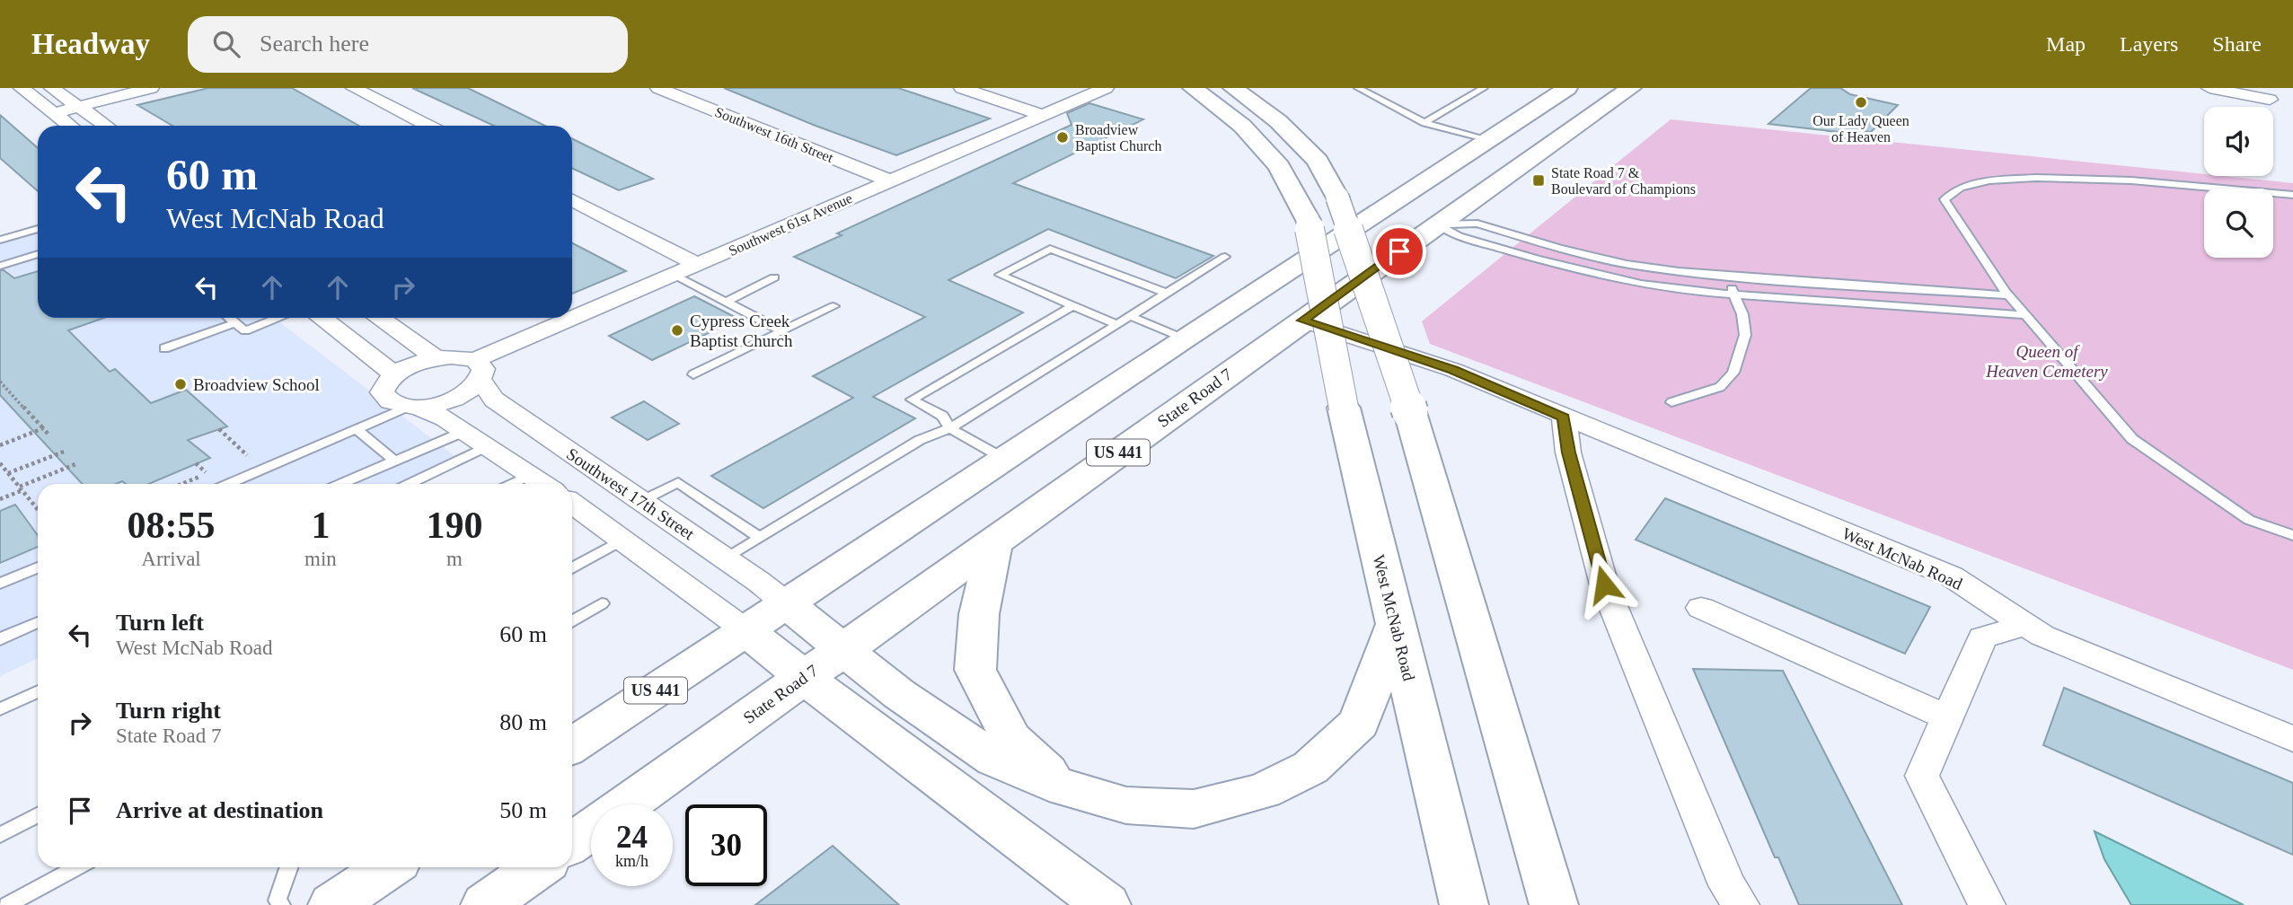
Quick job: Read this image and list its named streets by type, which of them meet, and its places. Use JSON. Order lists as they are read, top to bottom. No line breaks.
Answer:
{"streets":{"main road":["State Road 7","US 441","West McNab Road"],"street":["Southwest 16th Street","Southwest 61st Avenue","Southwest 17th Street"]},"crossings":[["Southwest 16th Street","Southwest 61st Avenue"],["Southwest 61st Avenue","Southwest 17th Street"],["State Road 7","West McNab Road"],["US 441","Southwest 17th Street"]],"parks":["Queen of Heaven Cemetery"],"places":{"other":["Our Lady Queen of Heaven","Broadview Baptist Church","Cypress Creek Baptist Church","Broadview School"],"transit":["State Road 7 & Boulevard of Champions"]},"page":{"header":"Headway","search":"Search here","nav":["Map","Layers","Share"],"turn":["60 m","West McNab Road"],"eta":["08:55","Arrival","1","min","190","m"],"list":[{"name":"Turn left","note":"West McNab Road","value":"60 m"},{"name":"Turn right","note":"State Road 7","value":"80 m"},{"name":"Arrive at destination","value":"50 m"}],"speed":"24 km/h","limit":"30"}}
